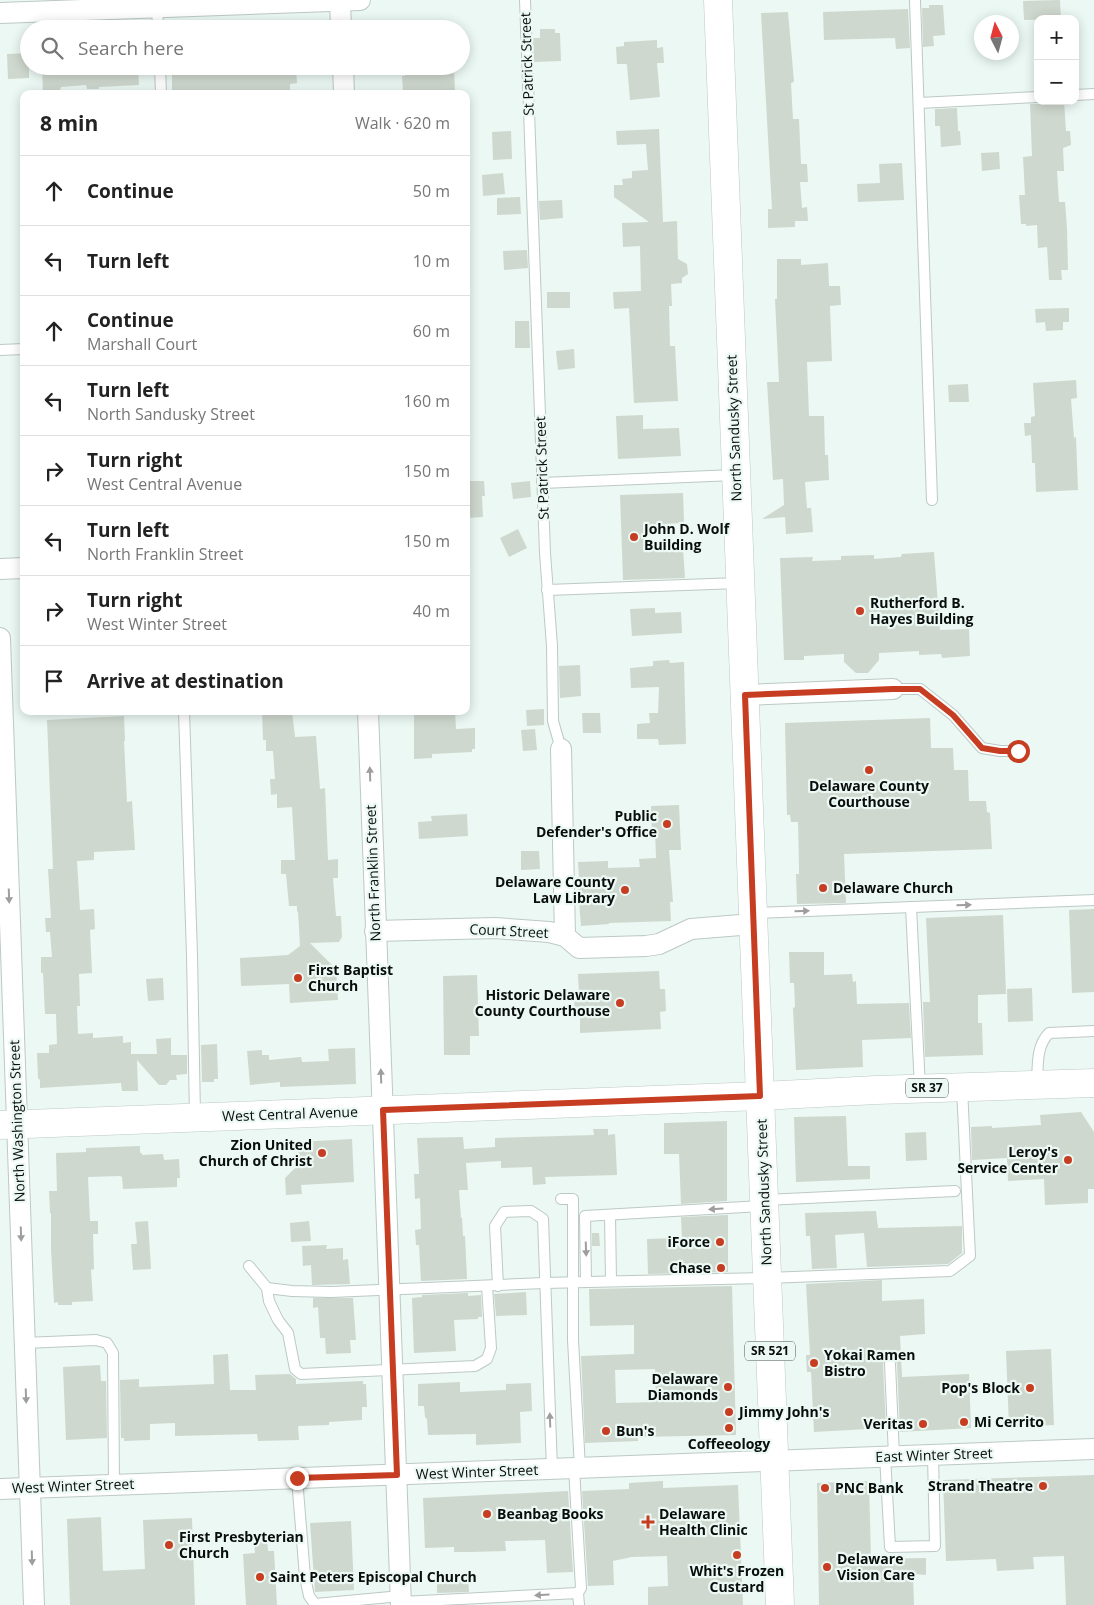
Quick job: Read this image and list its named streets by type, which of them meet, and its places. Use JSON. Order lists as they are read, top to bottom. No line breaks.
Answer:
{"streets":{"main road":["North Sandusky Street","SR 37","West Central Avenue","SR 521"],"street":["St Patrick Street","North Franklin Street","Court Street","North Washington Street","East Winter Street","West Winter Street"]},"crossings":[["St Patrick Street","Court Street"],["North Sandusky Street","Court Street"],["North Sandusky Street","SR 37"],["North Sandusky Street","West Central Avenue"],["North Sandusky Street","East Winter Street"],["North Sandusky Street","West Winter Street"],["North Franklin Street","Court Street"],["North Franklin Street","West Central Avenue"],["North Franklin Street","West Winter Street"],["SR 37","West Central Avenue"],["West Central Avenue","North Washington Street"],["North Washington Street","West Winter Street"],["East Winter Street","West Winter Street"]],"one_way":["North Franklin Street","North Washington Street"],"places":{"other":["John D. Wolf Building","Rutherford B. Hayes Building","Delaware County Courthouse","Public Defender's Office","Delaware Church","Delaware County Law Library","First Baptist Church","Historic Delaware County Courthouse","Zion United Church of Christ","Leroy's Service Center","iForce","Chase","Yokai Ramen Bistro","Delaware Diamonds","Pop's Block","Jimmy John's","Mi Cerrito","Veritas","Coffeeology","Bun's","Strand Theatre","PNC Bank","Beanbag Books","First Presbyterian Church","Whit's Frozen Custard","Delaware Vision Care","Saint Peters Episcopal Church"],"health":["Delaware Health Clinic"]},"north":"top","page":{"map_buttons":["+","−"],"search":"Search here","heading":["8 min","Walk · 620 m"],"list":[["Continue","50 m"],["Turn left","10 m"],["Continue","Marshall Court","60 m"],["Turn left","North Sandusky Street","160 m"],["Turn right","West Central Avenue","150 m"],["Turn left","North Franklin Street","150 m"],["Turn right","West Winter Street","40 m"],"Arrive at destination"]}}
